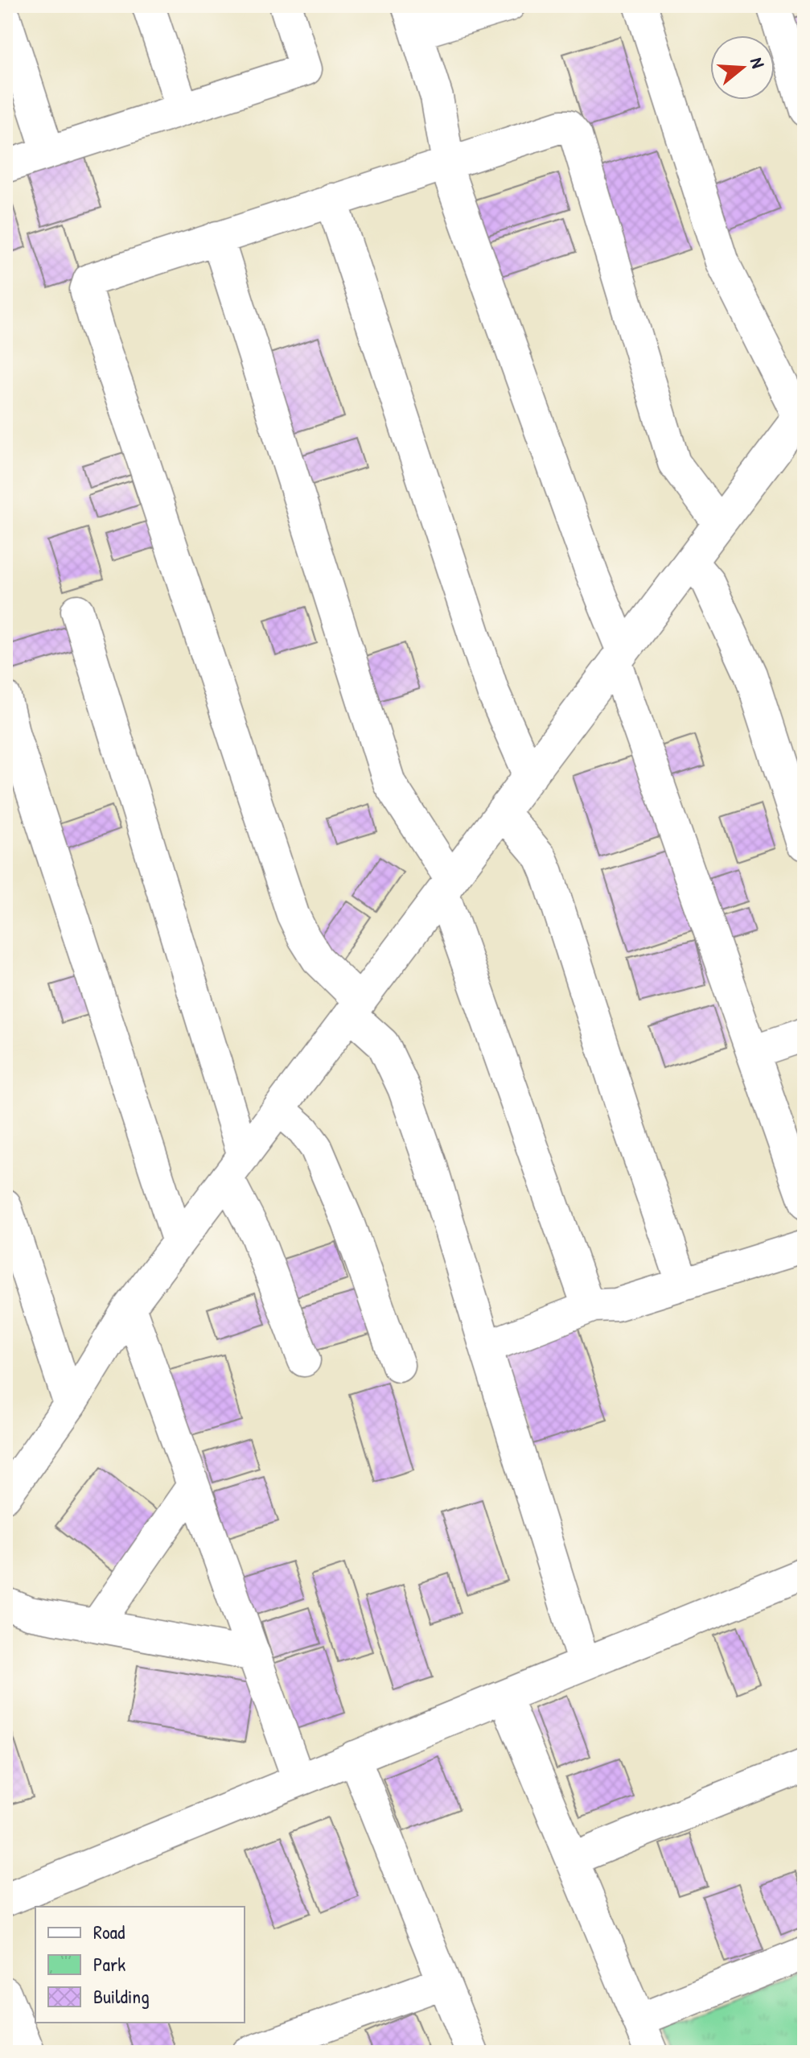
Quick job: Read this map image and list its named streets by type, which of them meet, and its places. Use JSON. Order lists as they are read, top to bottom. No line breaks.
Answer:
{"legend":["Road","Park","Building"],"north":"right"}
